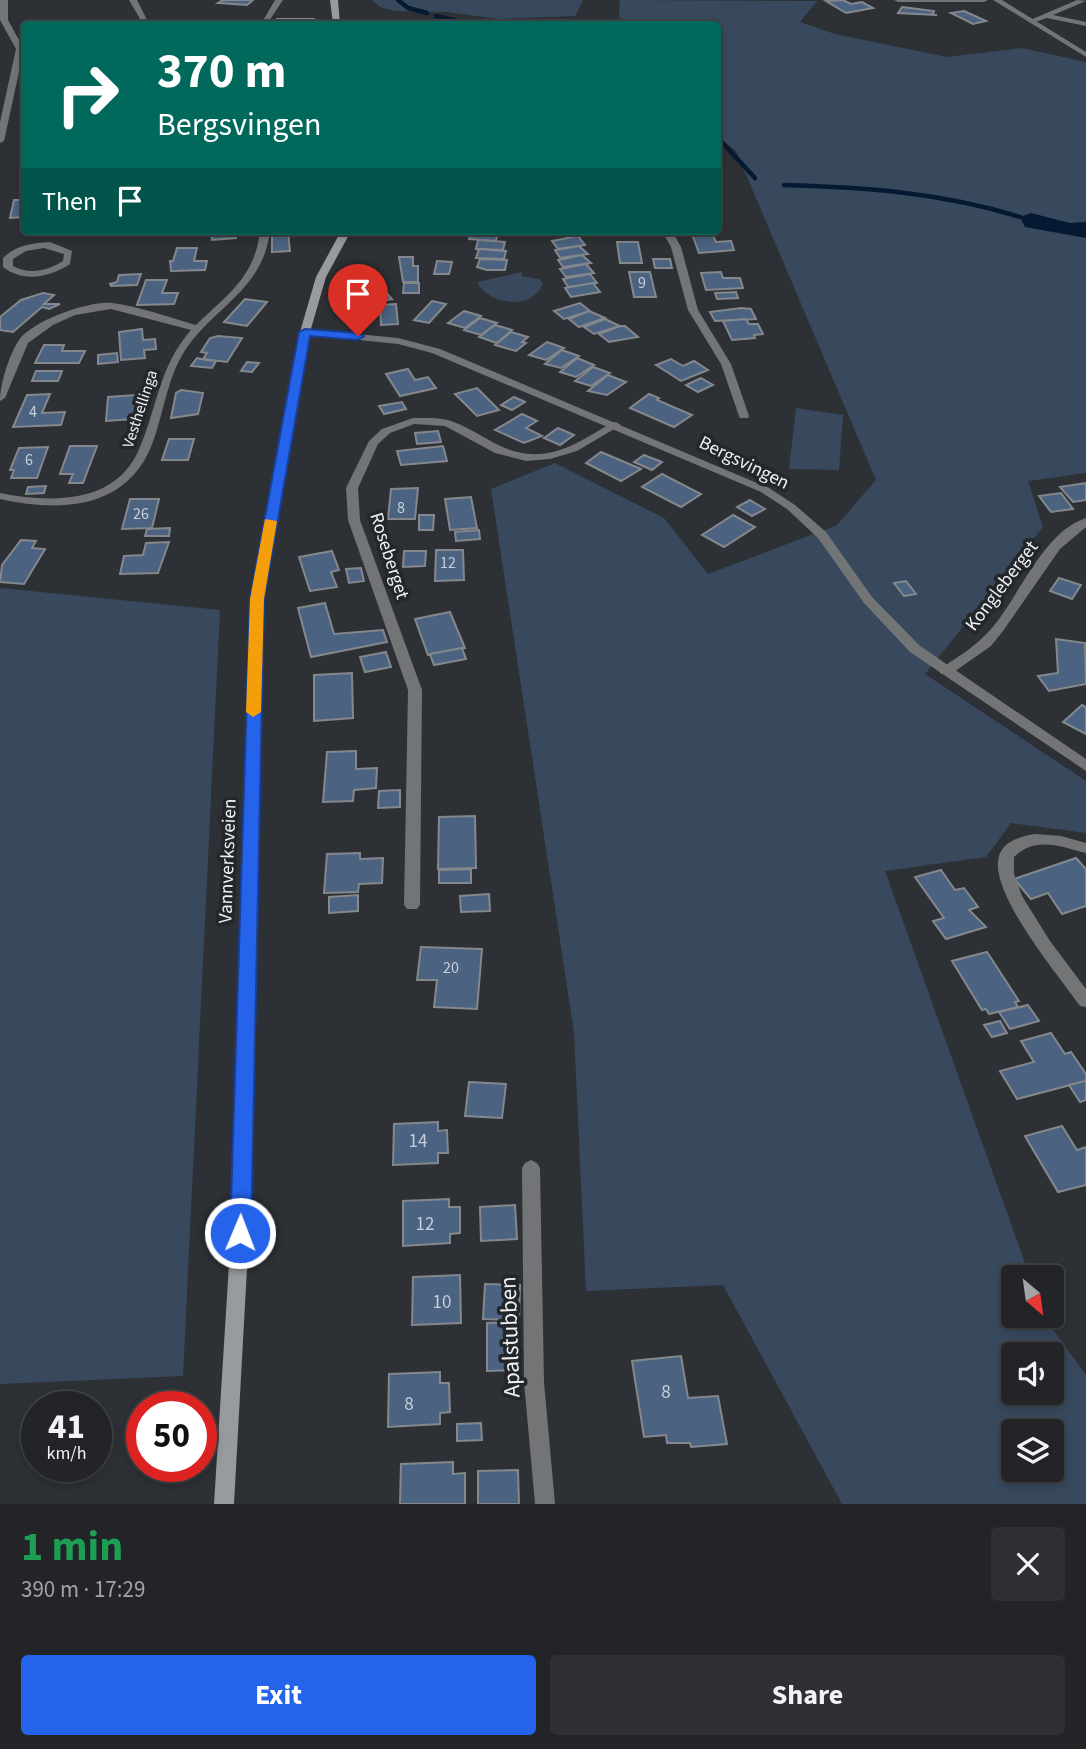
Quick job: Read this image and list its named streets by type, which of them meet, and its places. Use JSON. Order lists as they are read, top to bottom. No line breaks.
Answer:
{"streets":{"main road":["Vannverksveien"],"street":["Vesthellinga","Bergsvingen","Roseberget","Kongleberget","Apalstubben"]},"crossings":[["Bergsvingen","Roseberget"],["Bergsvingen","Kongleberget"],["Bergsvingen","Vannverksveien"]],"house_numbers":["9","4","6","8","26","12","20","14","12","10","8","8"],"north":"bottom right","page":{"turn":["370 m","Bergsvingen"],"then":"Then","speed":"41 km/h","limit":"50","heading":["1 min","390 m · 17:29"],"buttons":["Exit","Share"]}}
